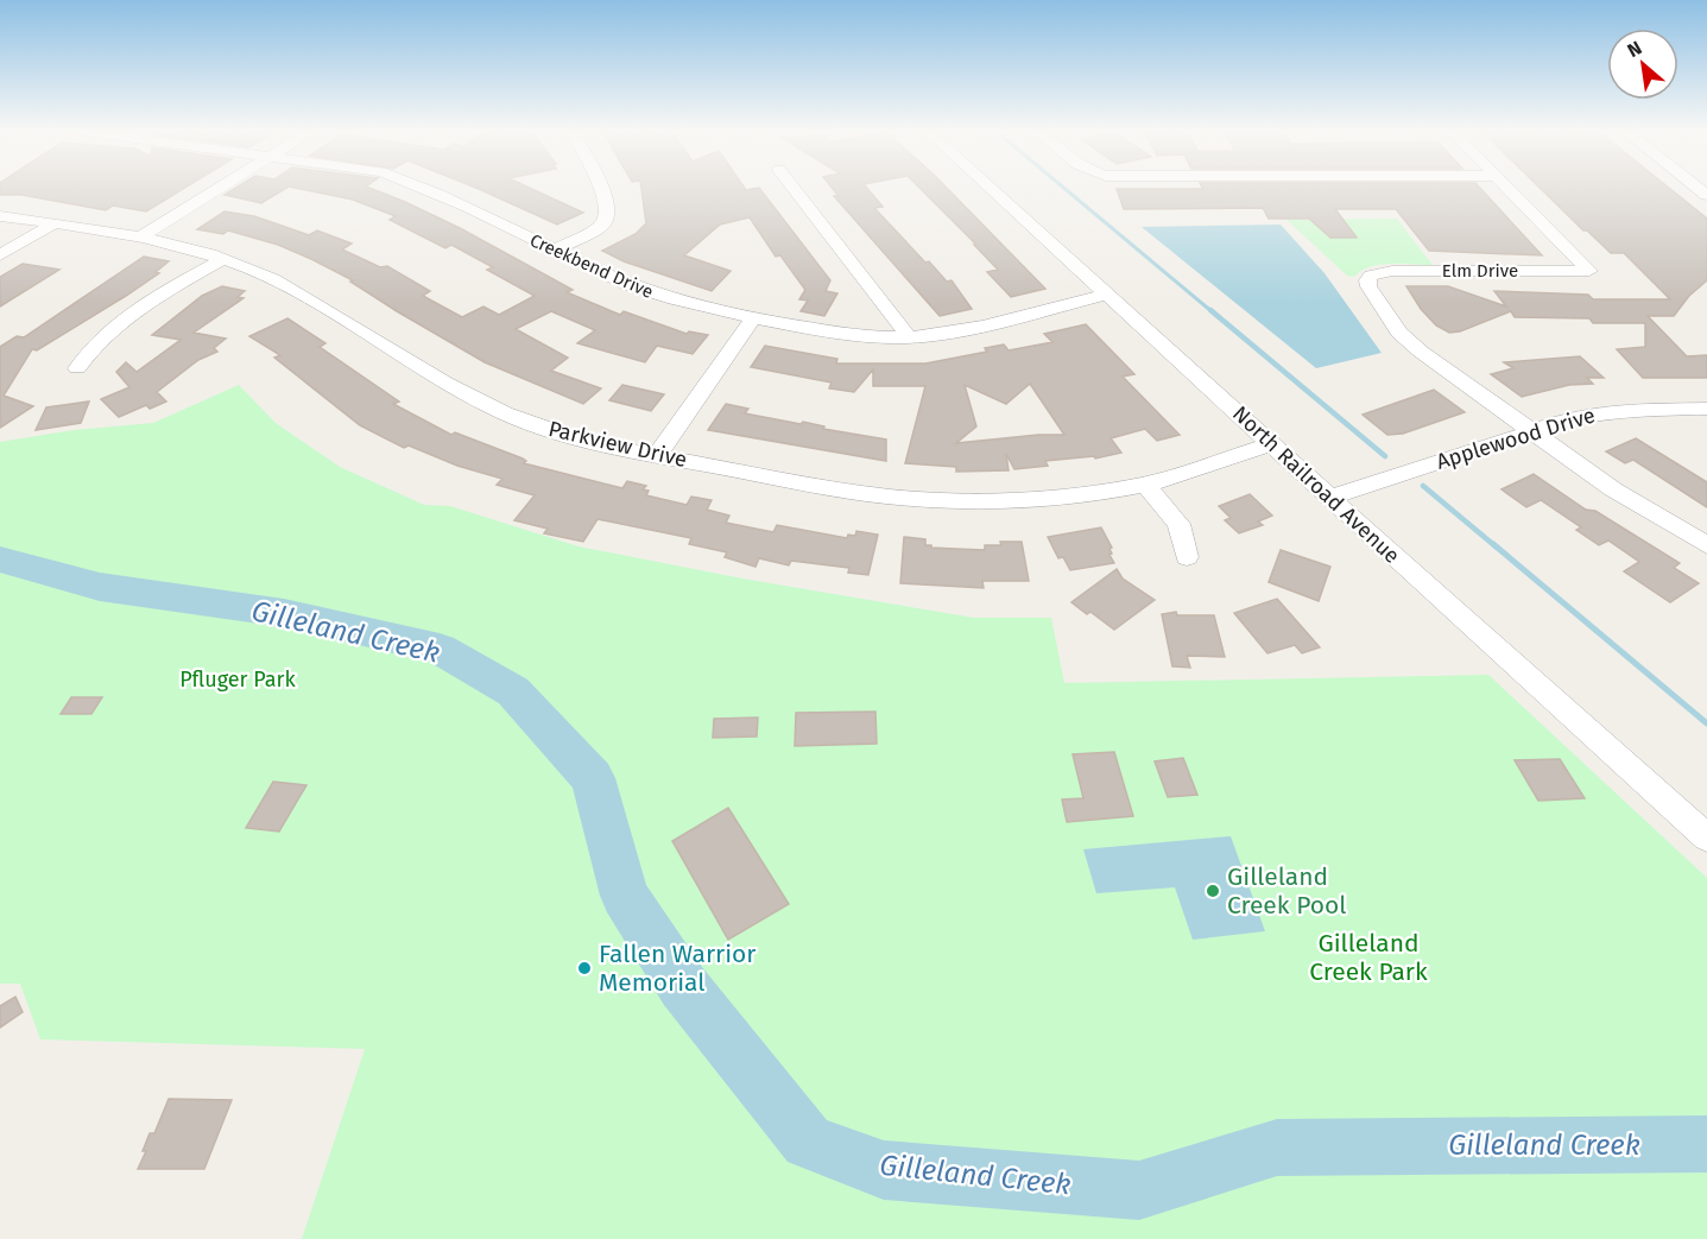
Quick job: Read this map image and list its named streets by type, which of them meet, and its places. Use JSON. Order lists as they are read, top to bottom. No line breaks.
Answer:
{"streets":{"street":["Creekbend Drive","Elm Drive","Applewood Drive","Parkview Drive","North Railroad Avenue"]},"crossings":[["Creekbend Drive","North Railroad Avenue"],["Elm Drive","Applewood Drive"],["Applewood Drive","North Railroad Avenue"],["Parkview Drive","North Railroad Avenue"]],"water":["Gilleland Creek"],"parks":["Pfluger Park","Gilleland Creek Park"],"places":["Gilleland Creek Pool","Fallen Warrior Memorial"],"north":"top left"}
